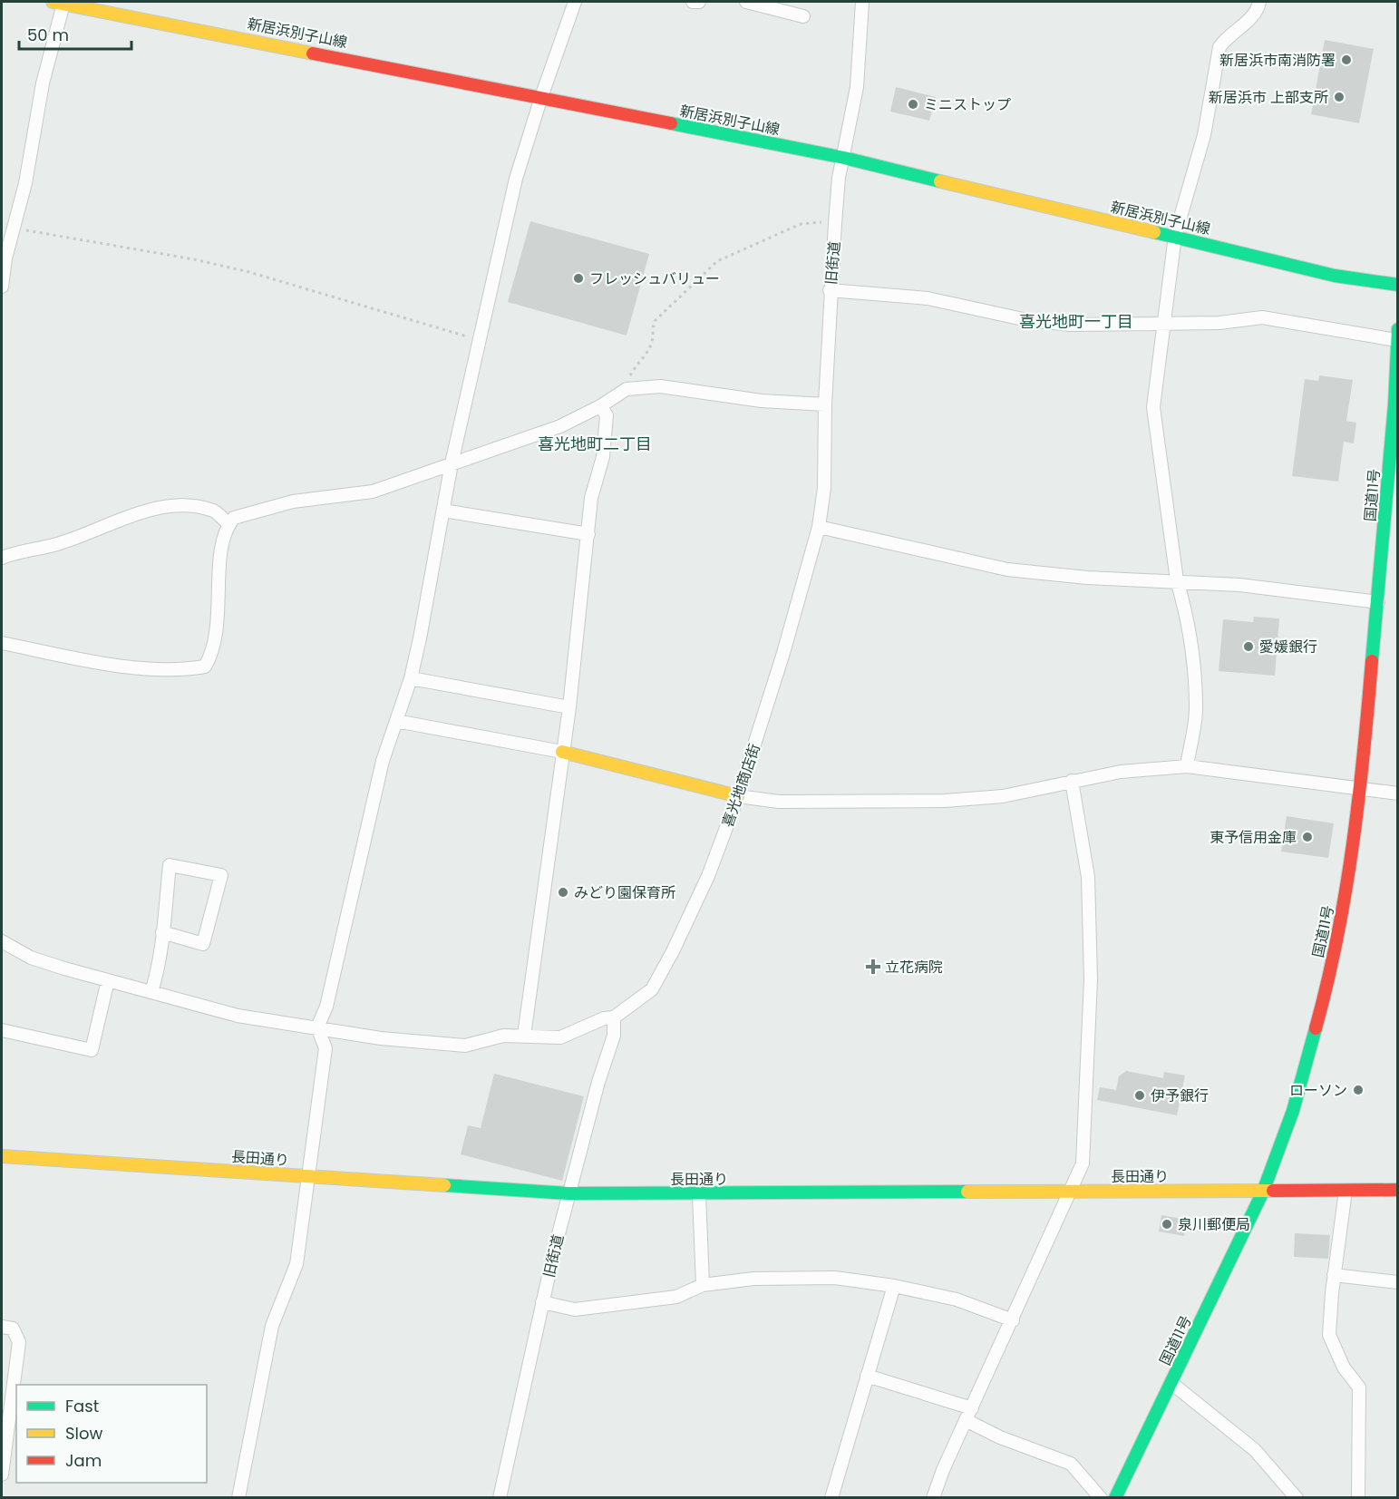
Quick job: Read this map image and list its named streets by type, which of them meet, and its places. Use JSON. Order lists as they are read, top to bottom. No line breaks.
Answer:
{"streets":{"main road":["新居浜別子山線","国道11号","長田通り"],"street":["旧街道","喜光地商店街"]},"crossings":[["新居浜別子山線","旧街道"],["旧街道","喜光地商店街"],["旧街道","長田通り"],["国道11号","長田通り"]],"districts":["喜光地町一丁目","喜光地町二丁目"],"places":{"other":["新居浜市南消防署","新居浜市 上部支所","ミニストップ","フレッシュバリュー","愛媛銀行","東予信用金庫","みどり園保育所","ローソン","伊予銀行","泉川郵便局"],"health":["立花病院"]},"legend":["Fast","Slow","Jam"],"scale_bar":"50 m"}
